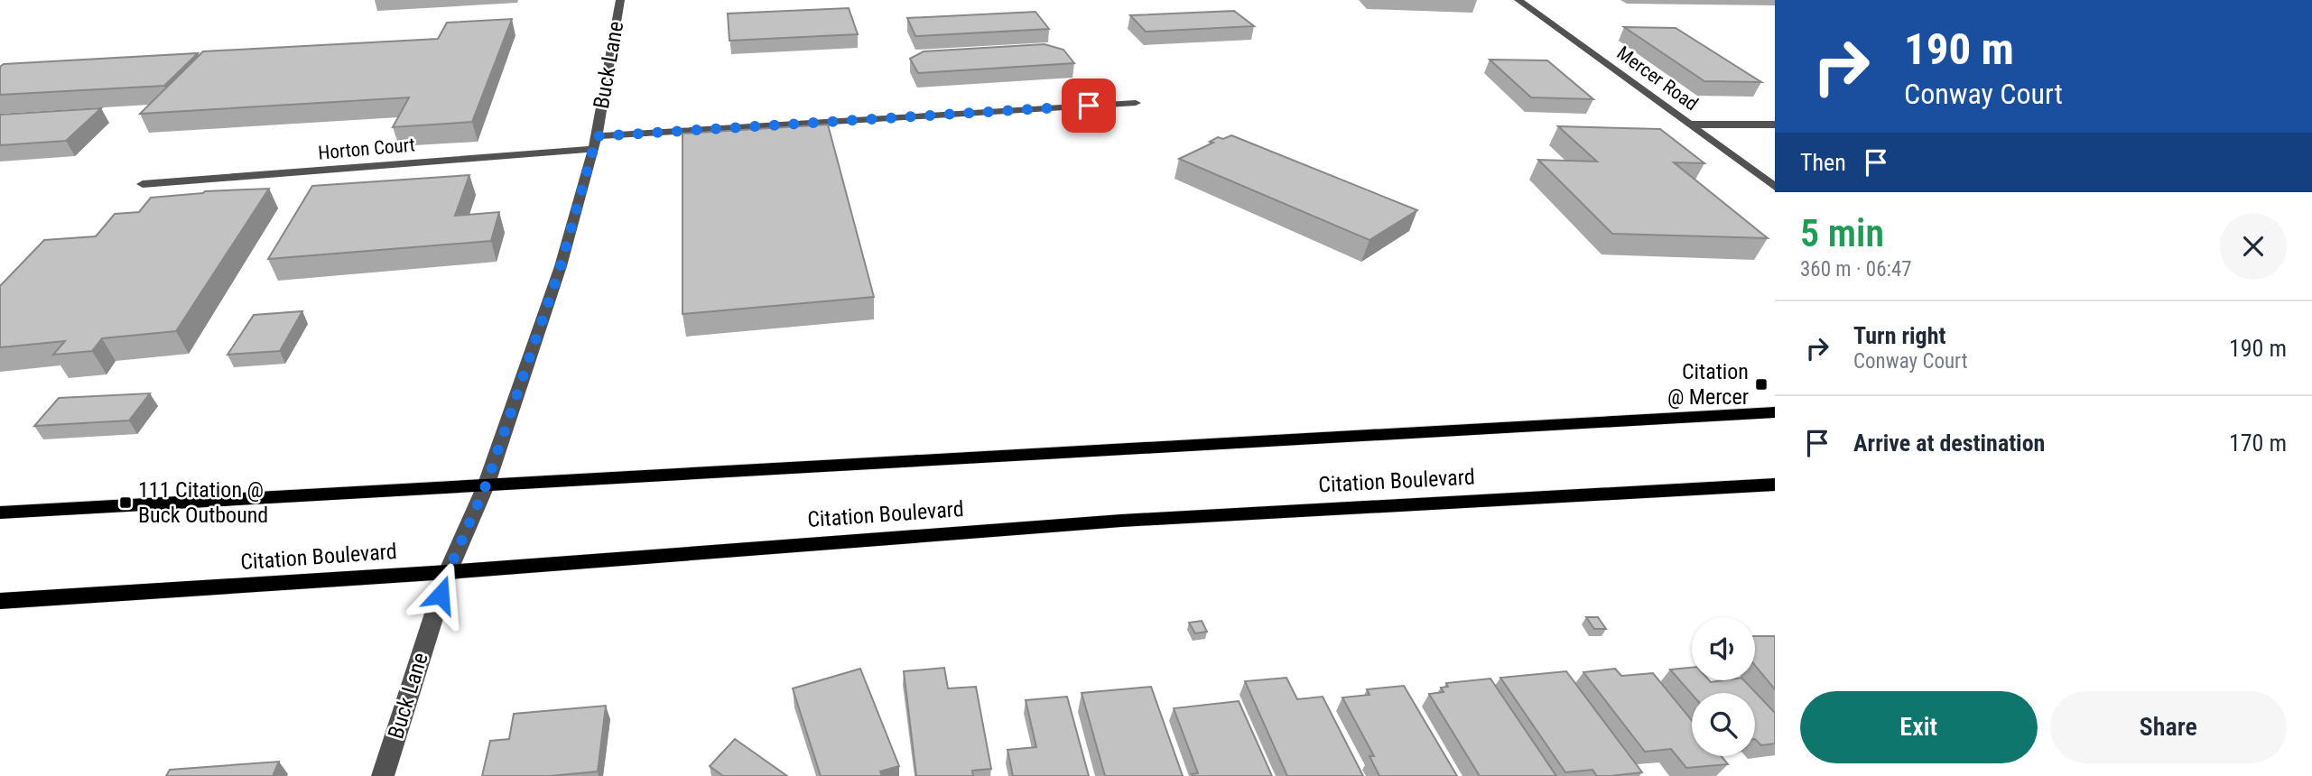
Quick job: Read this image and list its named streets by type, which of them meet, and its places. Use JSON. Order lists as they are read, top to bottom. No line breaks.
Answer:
{"streets":{"main road":["Citation Boulevard"],"street":["Buck Lane","Mercer Road","Horton Court"]},"crossings":[["Buck Lane","Horton Court"],["Buck Lane","Citation Boulevard"]],"places":{"transit":["Citation @ Mercer","111 Citation @ Buck Outbound"]},"page":{"turn":["190 m","Conway Court"],"then":"Then","heading":["5 min","360 m · 06:47"],"list":[{"name":"Turn right","note":"Conway Court","value":"190 m"},{"name":"Arrive at destination","value":"170 m"}],"buttons":["Exit","Share"]}}
